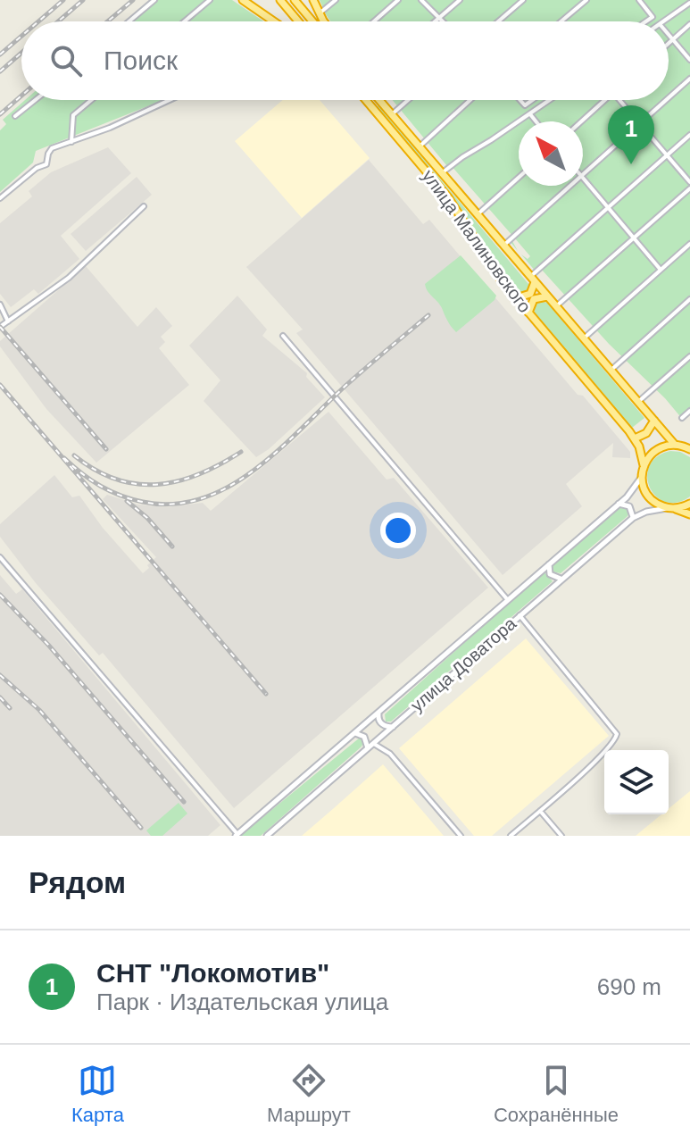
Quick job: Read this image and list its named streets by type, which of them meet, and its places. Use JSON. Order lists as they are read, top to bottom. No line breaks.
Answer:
{"streets":{"highway":["улица Малиновского"],"street":["улица Доватора"]},"north":"top left","page":{"search":"Поиск","pins":"1","heading":"Рядом","list":[{"mark":"1","name":"СНТ \"Локомотив\"","note":"Парк · Издательская улица","value":"690 m"}],"nav":["Карта","Маршрут","Сохранённые"]}}
